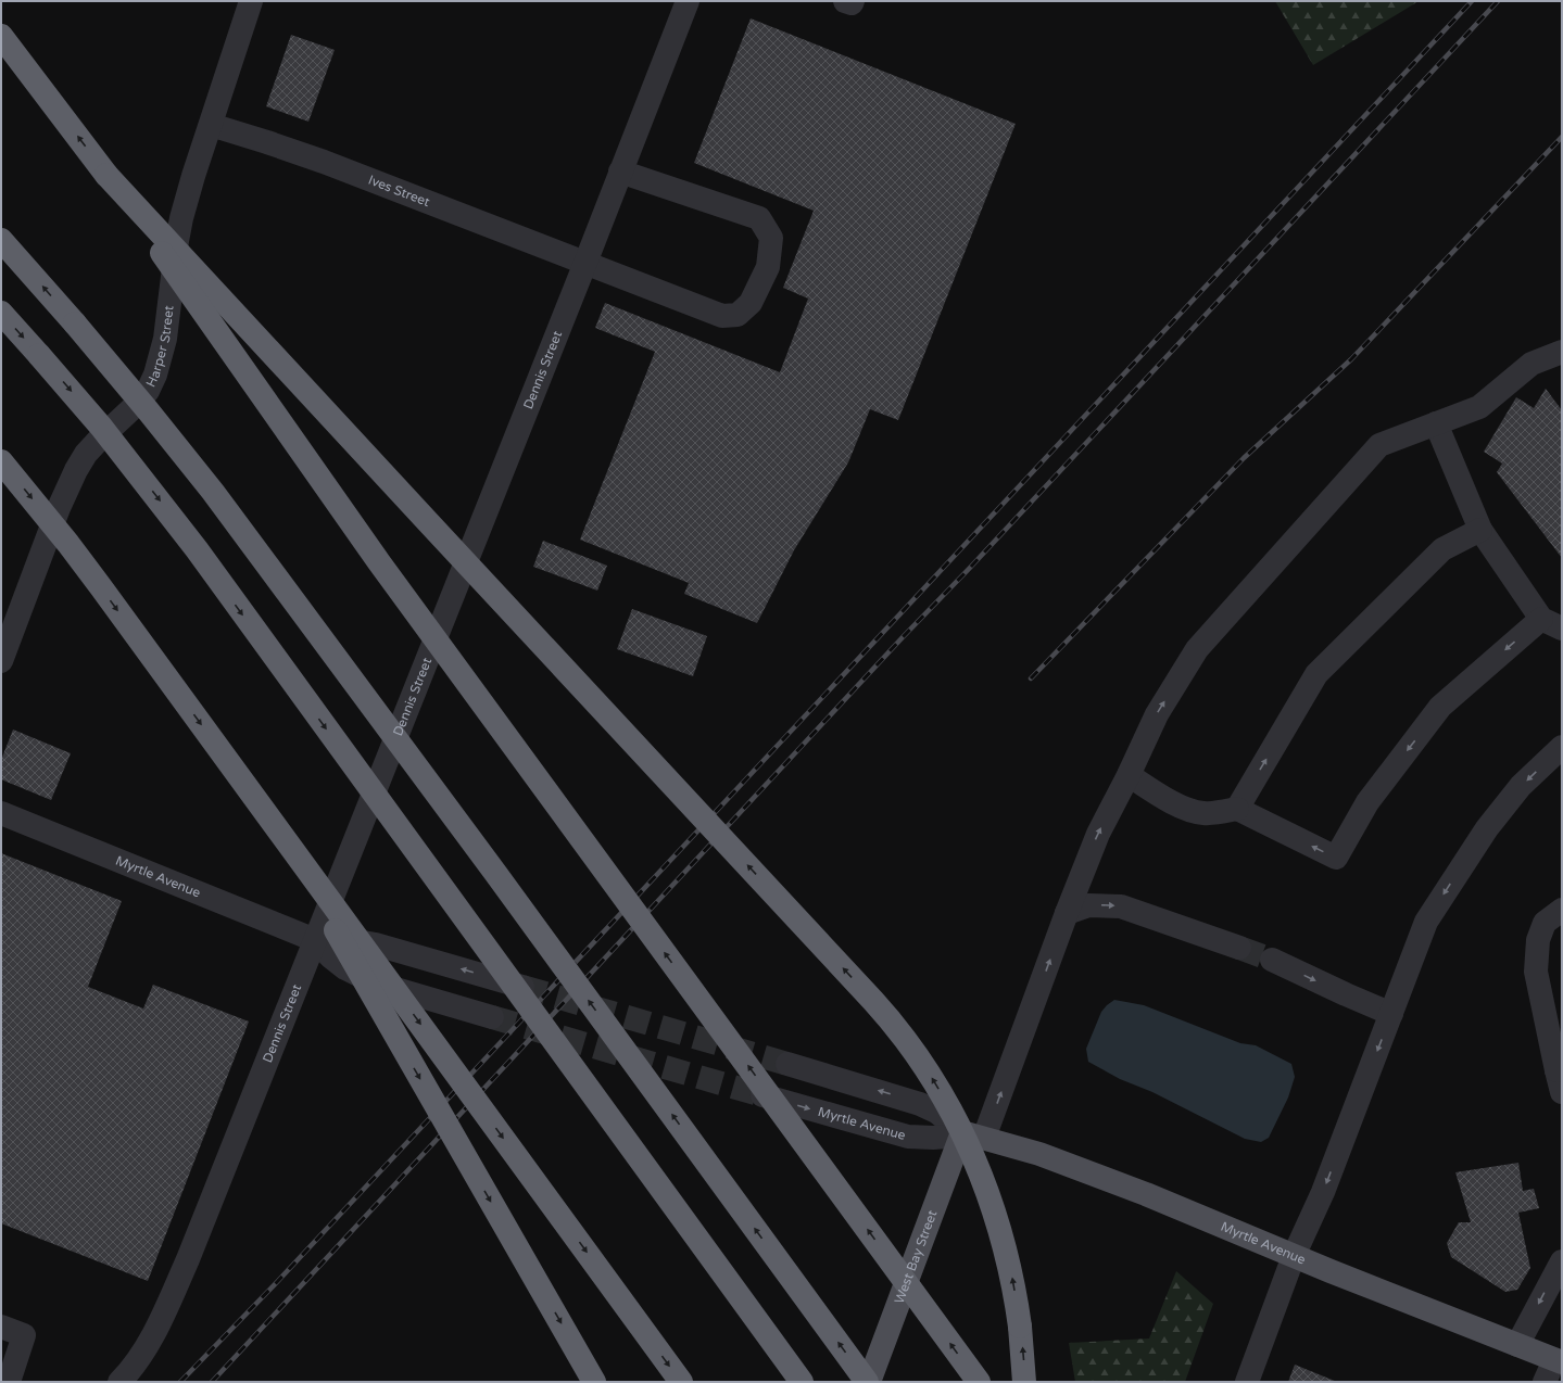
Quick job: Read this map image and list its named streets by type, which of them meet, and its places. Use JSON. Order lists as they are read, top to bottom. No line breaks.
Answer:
{"streets":{"main road":["Myrtle Avenue","West Bay Street"],"street":["Ives Street","Harper Street","Dennis Street"]},"crossings":[["Ives Street","Harper Street"],["Ives Street","Dennis Street"],["Dennis Street","Myrtle Avenue"],["Myrtle Avenue","West Bay Street"]]}
